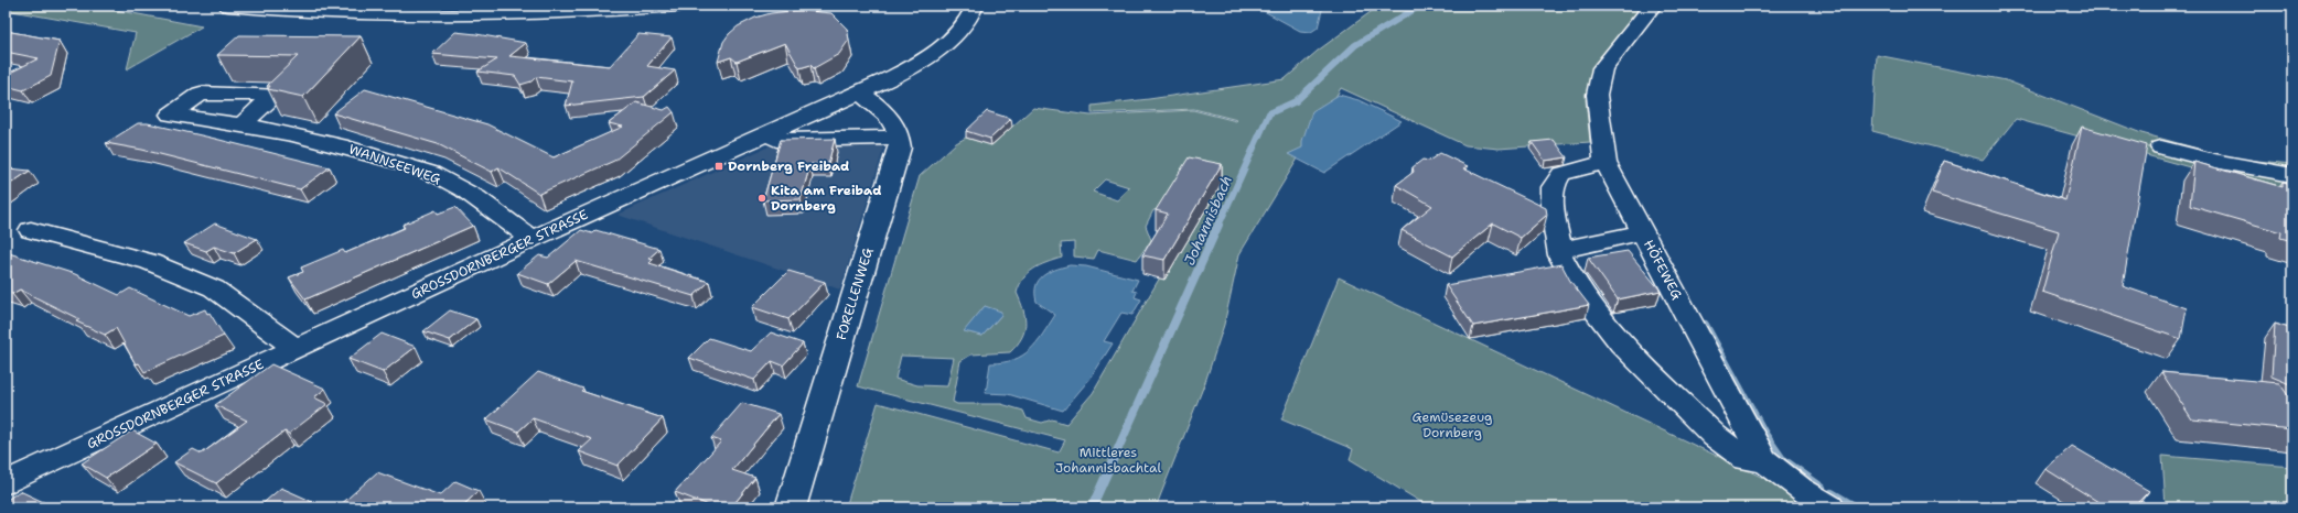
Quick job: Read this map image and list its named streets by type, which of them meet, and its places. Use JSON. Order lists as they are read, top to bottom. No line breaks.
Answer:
{"streets":{"street":["WANNSEEWEG","GROSSDORNBERGER STRASSE","HÖFEWEG","FORELLENWEG"]},"crossings":[["WANNSEEWEG","GROSSDORNBERGER STRASSE"]],"water":["Johannisbach"],"parks":["Gemüsezeug Dornberg","Mittleres Johannisbachtal"],"places":{"transit":["Dornberg Freibad"],"other":["Kita am Freibad Dornberg"]}}
